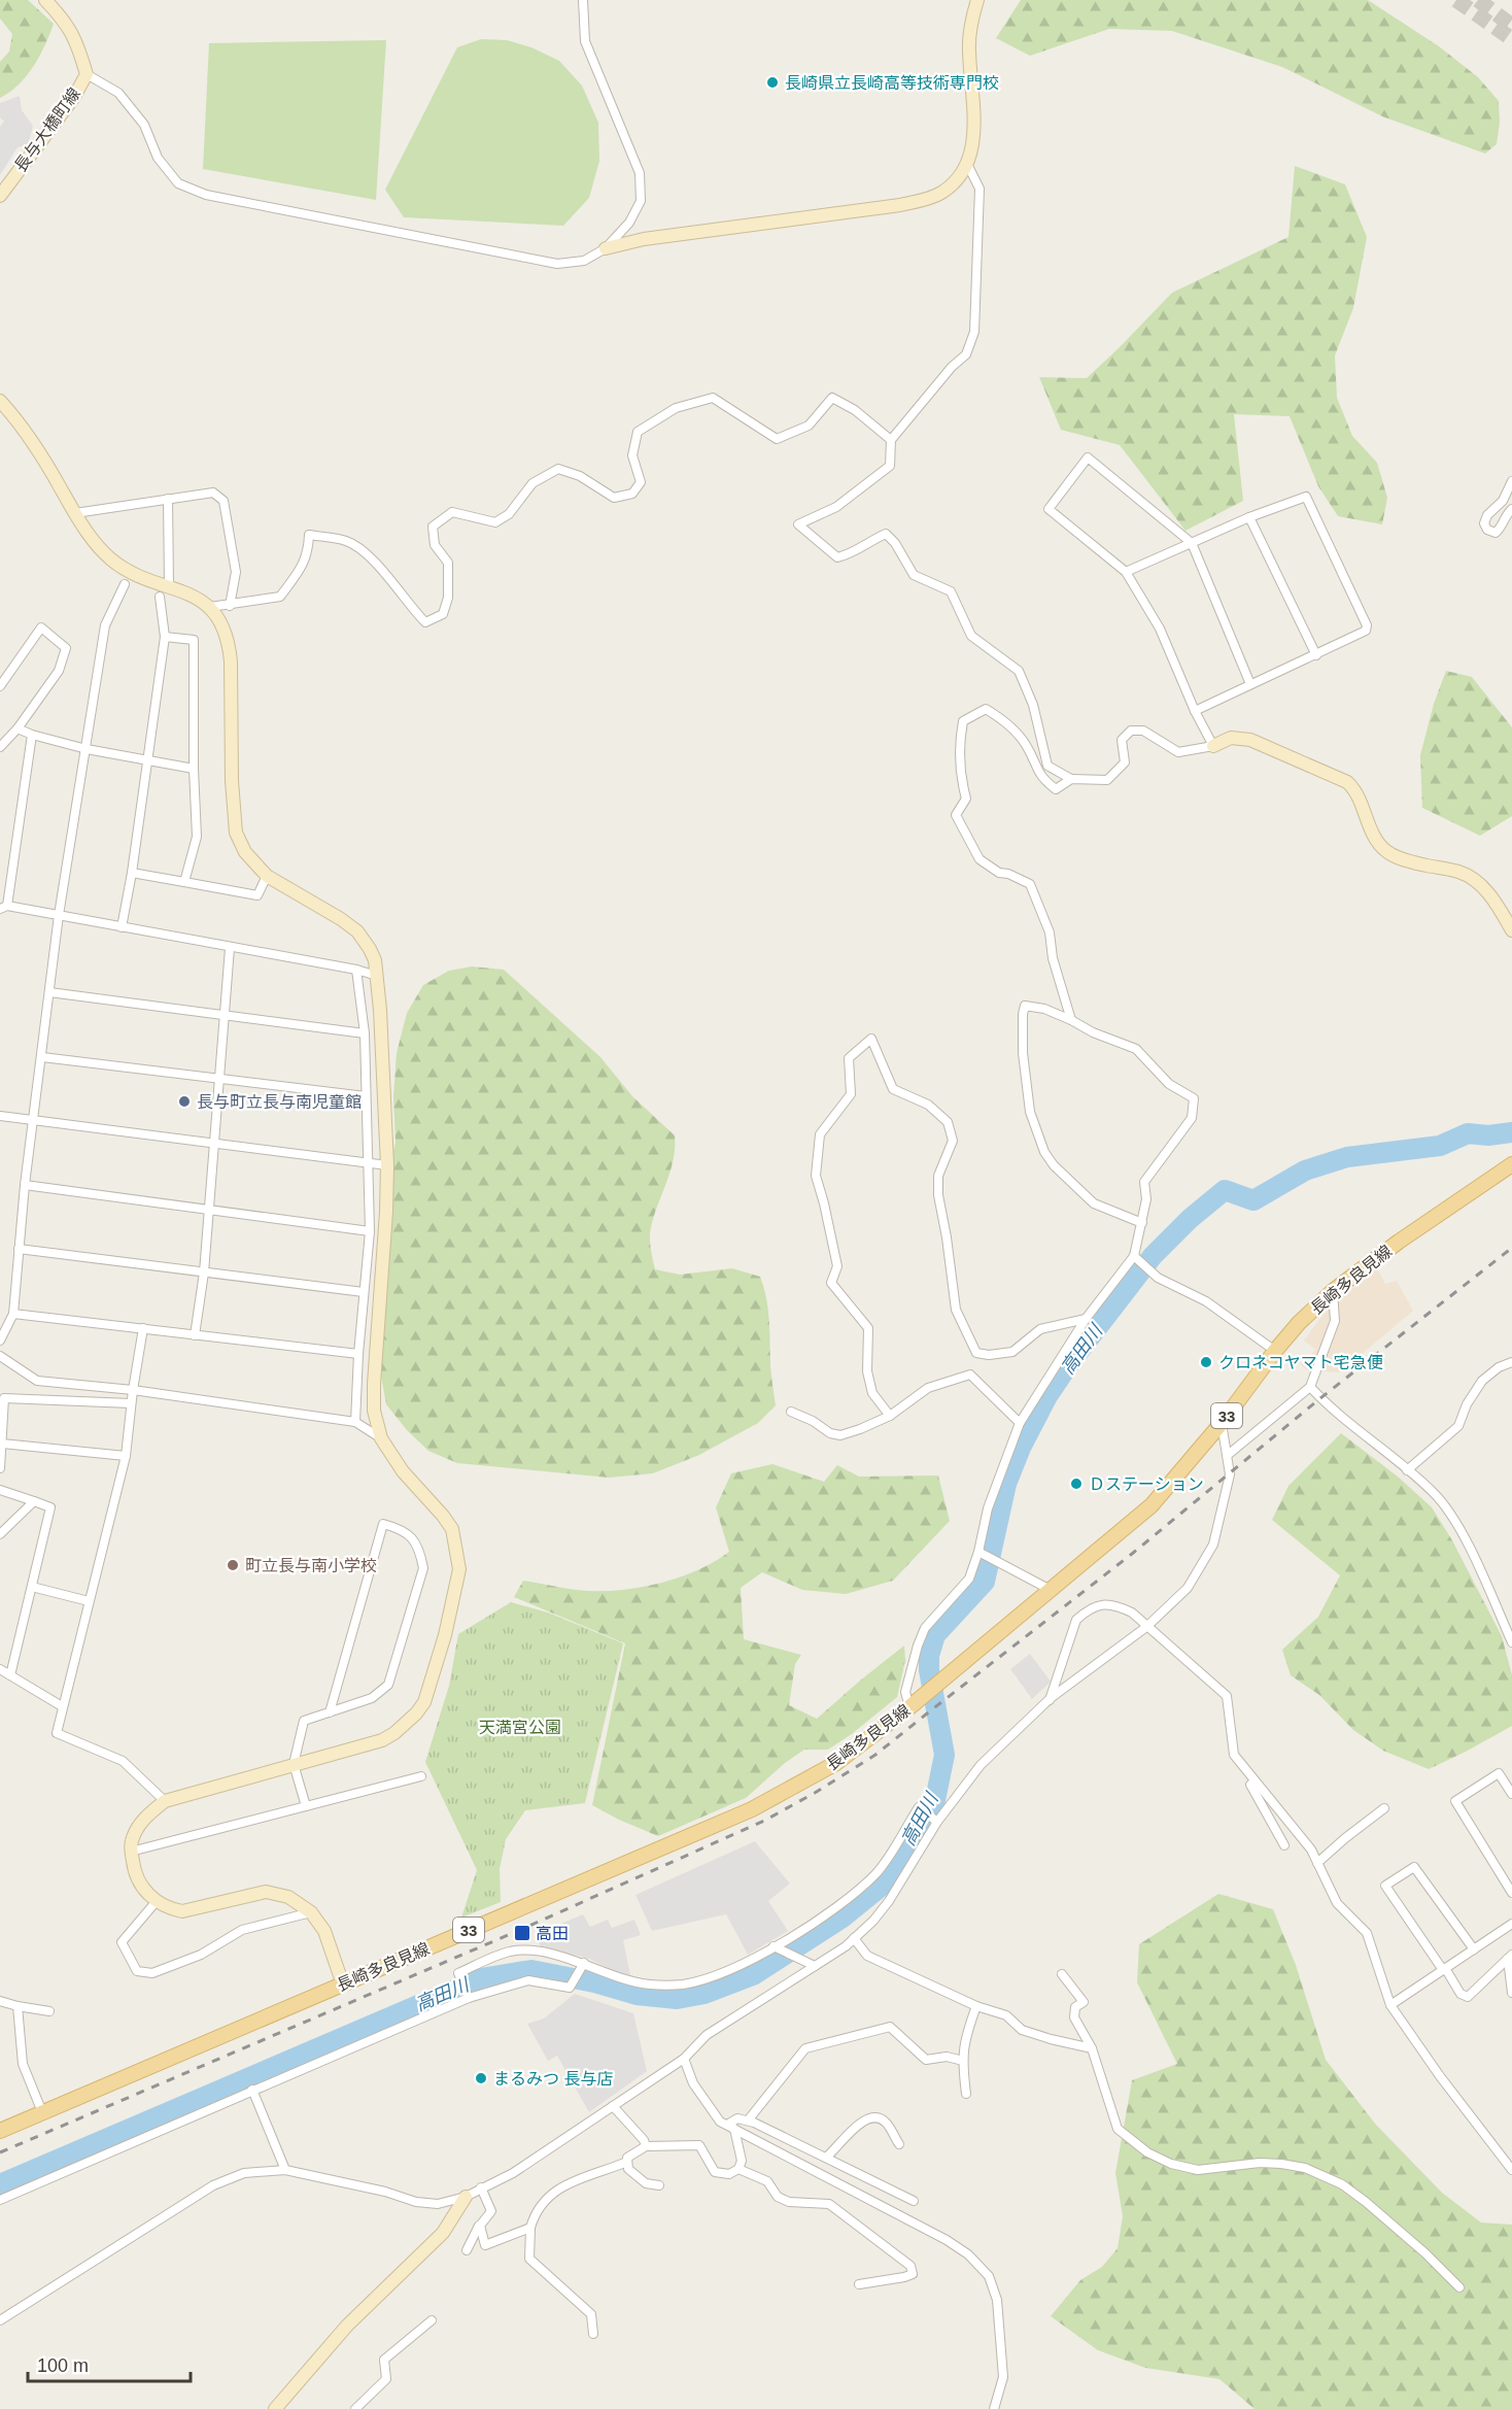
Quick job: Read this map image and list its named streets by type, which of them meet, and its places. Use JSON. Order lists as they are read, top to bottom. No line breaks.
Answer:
{"streets":{"main road":["長崎多良見線","33"],"street":["長与大橋町線"]},"water":["高田川"],"parks":["天満宮公園"],"places":{"other":["長崎県立長崎高等技術専門校","長与町立長与南児童館","クロネコヤマト宅急便","Ｄステーション","町立長与南小学校","まるみつ 長与店"],"transit":["高田"]},"scale_bar":"100 m"}
